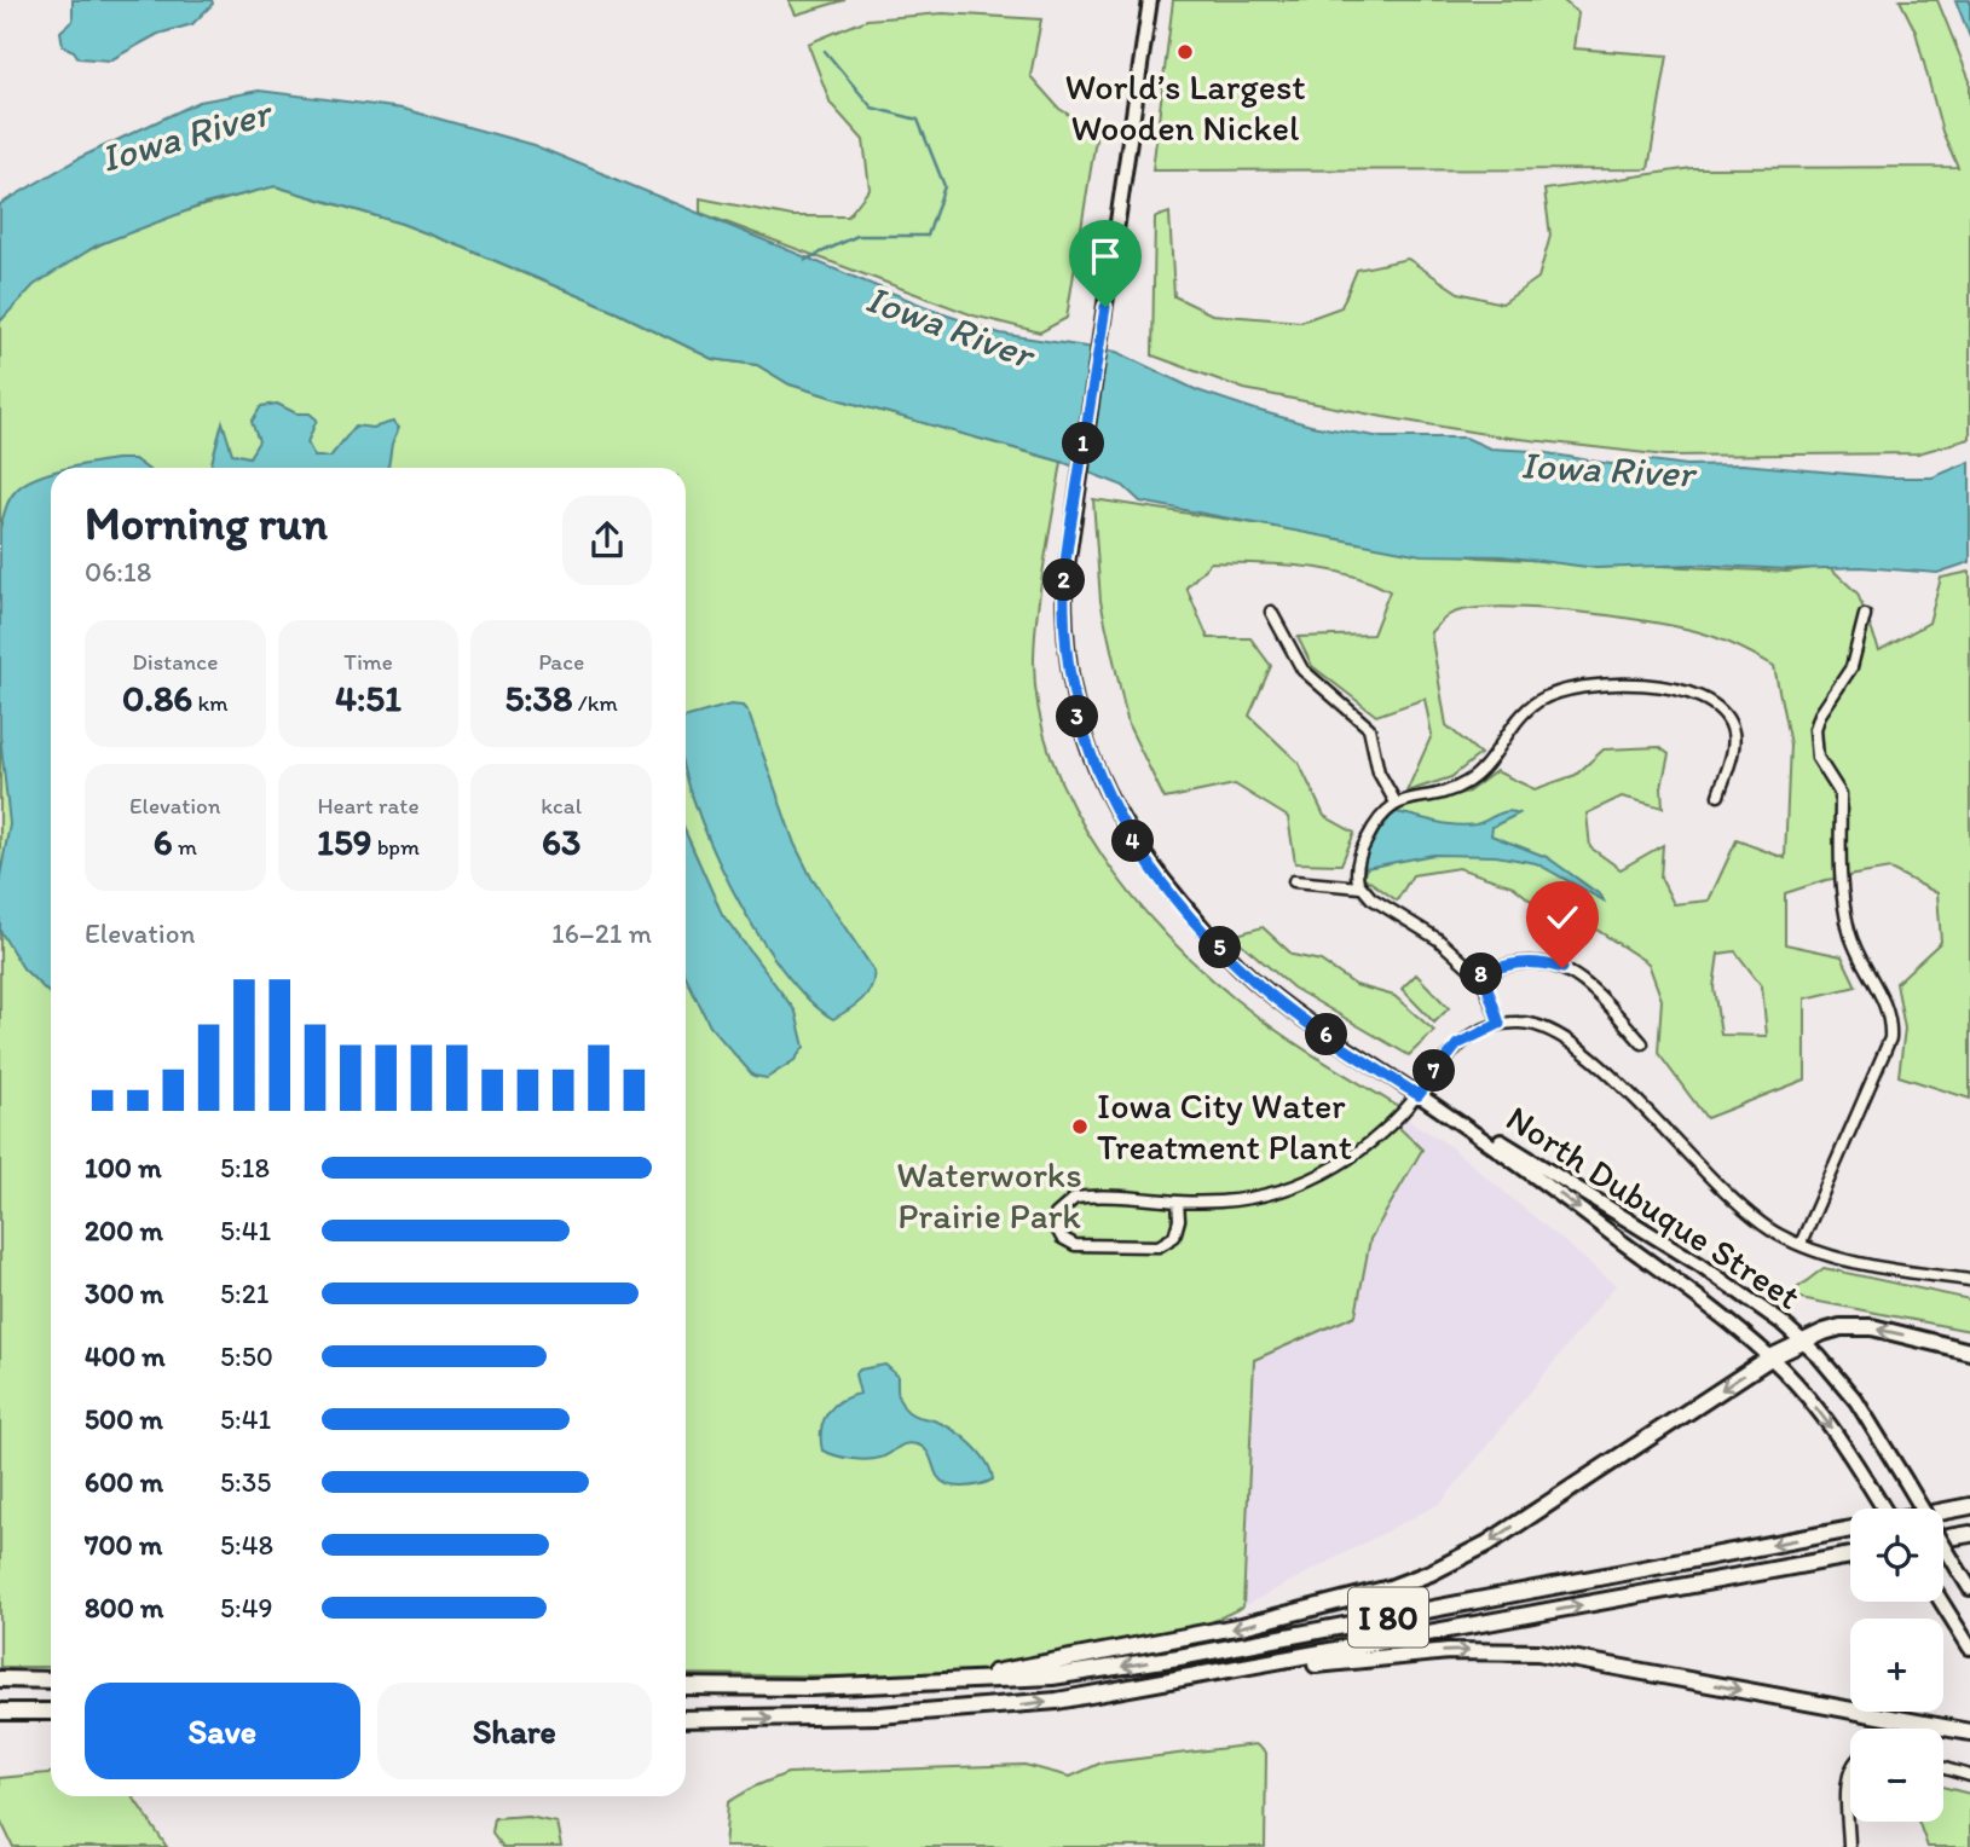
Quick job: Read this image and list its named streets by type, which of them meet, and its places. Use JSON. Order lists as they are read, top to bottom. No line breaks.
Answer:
{"streets":{"highway":["I 80"],"main road":["North Dubuque Street"]},"water":["Iowa River"],"parks":["Waterworks Prairie Park"],"places":["World’s Largest Wooden Nickel","Iowa City Water Treatment Plant"],"page":{"pins":["1","2","3","4","5","8","6","7"],"heading":["Morning run","06:18"],"stats":[["Distance","0.86 km"],["Time","4:51"],["Pace","5:38 /km"],["Elevation","6 m"],["Heart rate","159 bpm"],["kcal","63"]],"chart":["Elevation","16–21 m"],"list":[{"name":"100 m","note":"5:18"},{"name":"200 m","note":"5:41"},{"name":"300 m","note":"5:21"},{"name":"400 m","note":"5:50"},{"name":"500 m","note":"5:41"},{"name":"600 m","note":"5:35"},{"name":"700 m","note":"5:48"},{"name":"800 m","note":"5:49"}],"map_buttons":["+","−"],"buttons":["Save","Share"]}}
